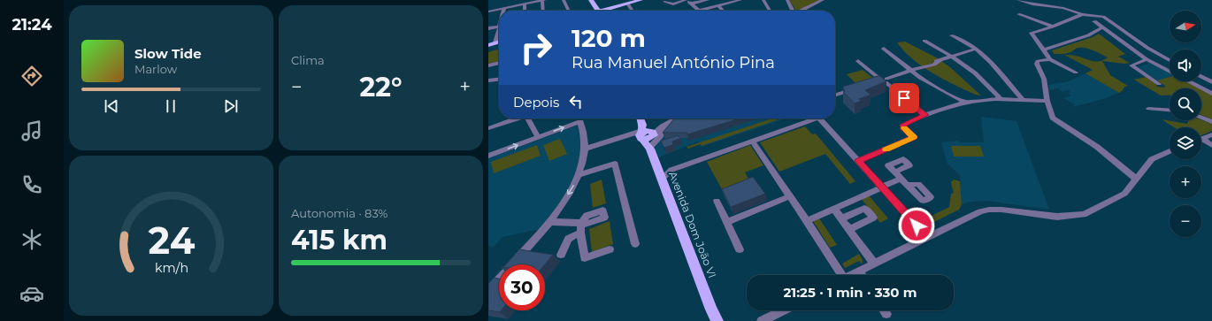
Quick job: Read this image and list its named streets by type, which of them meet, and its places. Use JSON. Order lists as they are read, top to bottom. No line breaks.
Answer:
{"streets":{"main road":["Avenida Dom João VI"]},"north":"right","page":{"tabs":"21:24","tile":["Clima",["Autonomia · 83%","415 km"]],"map_buttons":["+","−"],"turn":["120 m","Rua Manuel António Pina"],"song":["Slow Tide","Marlow"],"heat":["−","22°","+"],"then":"Depois","limit":"30","trip":"21:25 · 1 min · 330 m","gauge":["24","km/h"]}}
